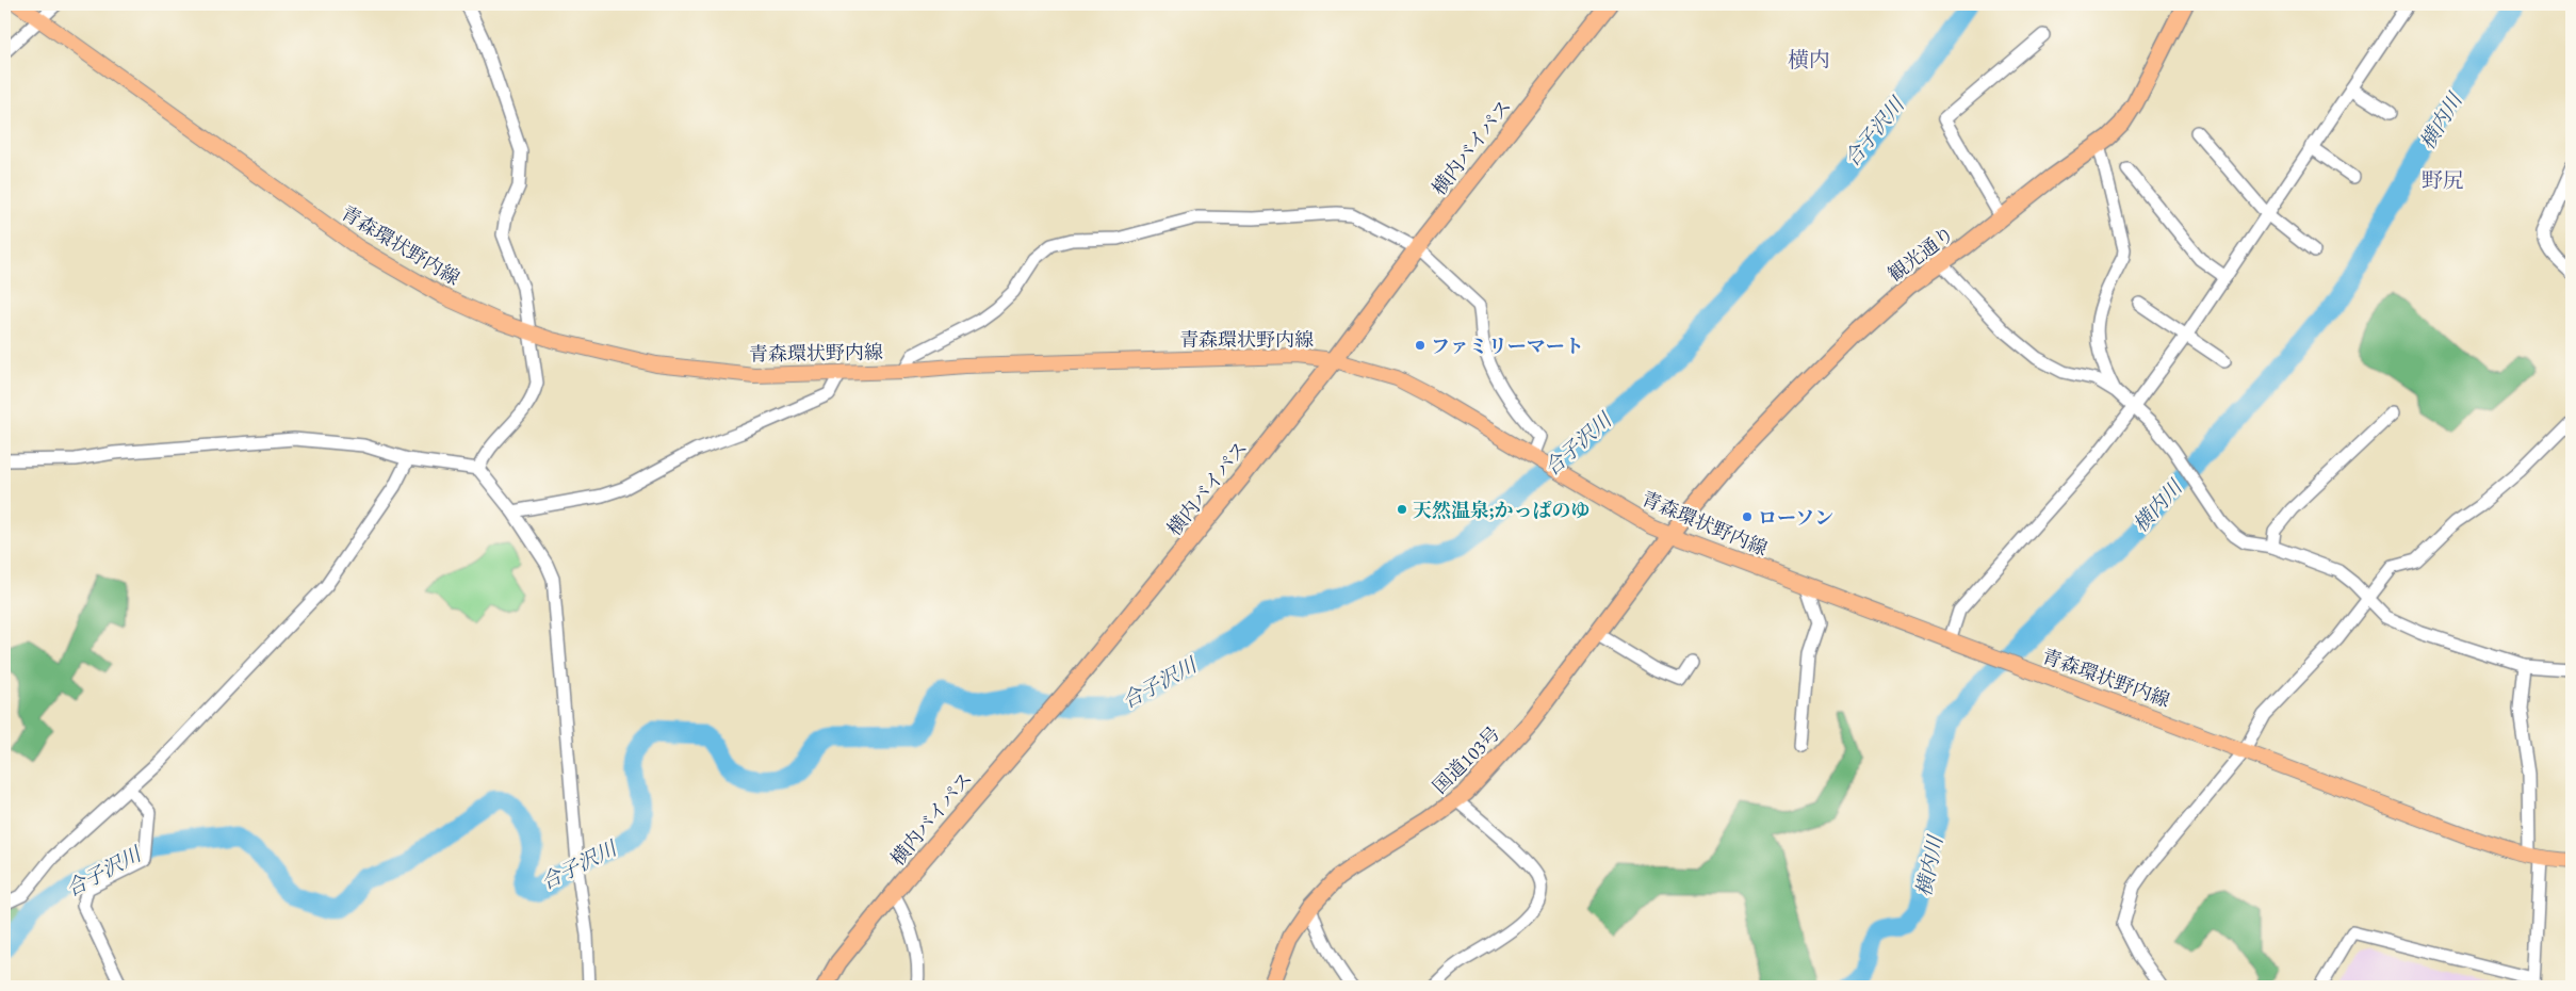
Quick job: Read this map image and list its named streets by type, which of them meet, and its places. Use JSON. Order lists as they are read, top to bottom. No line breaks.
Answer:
{"streets":{"highway":["横内バイパス","観光通り","国道103号"],"main road":["青森環状野内線"]},"crossings":[["横内バイパス","青森環状野内線"],["青森環状野内線","観光通り"],["青森環状野内線","国道103号"],["観光通り","国道103号"]],"districts":["横内","野尻"],"water":["横内川","合子沢川"],"places":["ファミリーマート","天然温泉;かっぱのゆ","ローソン"]}
